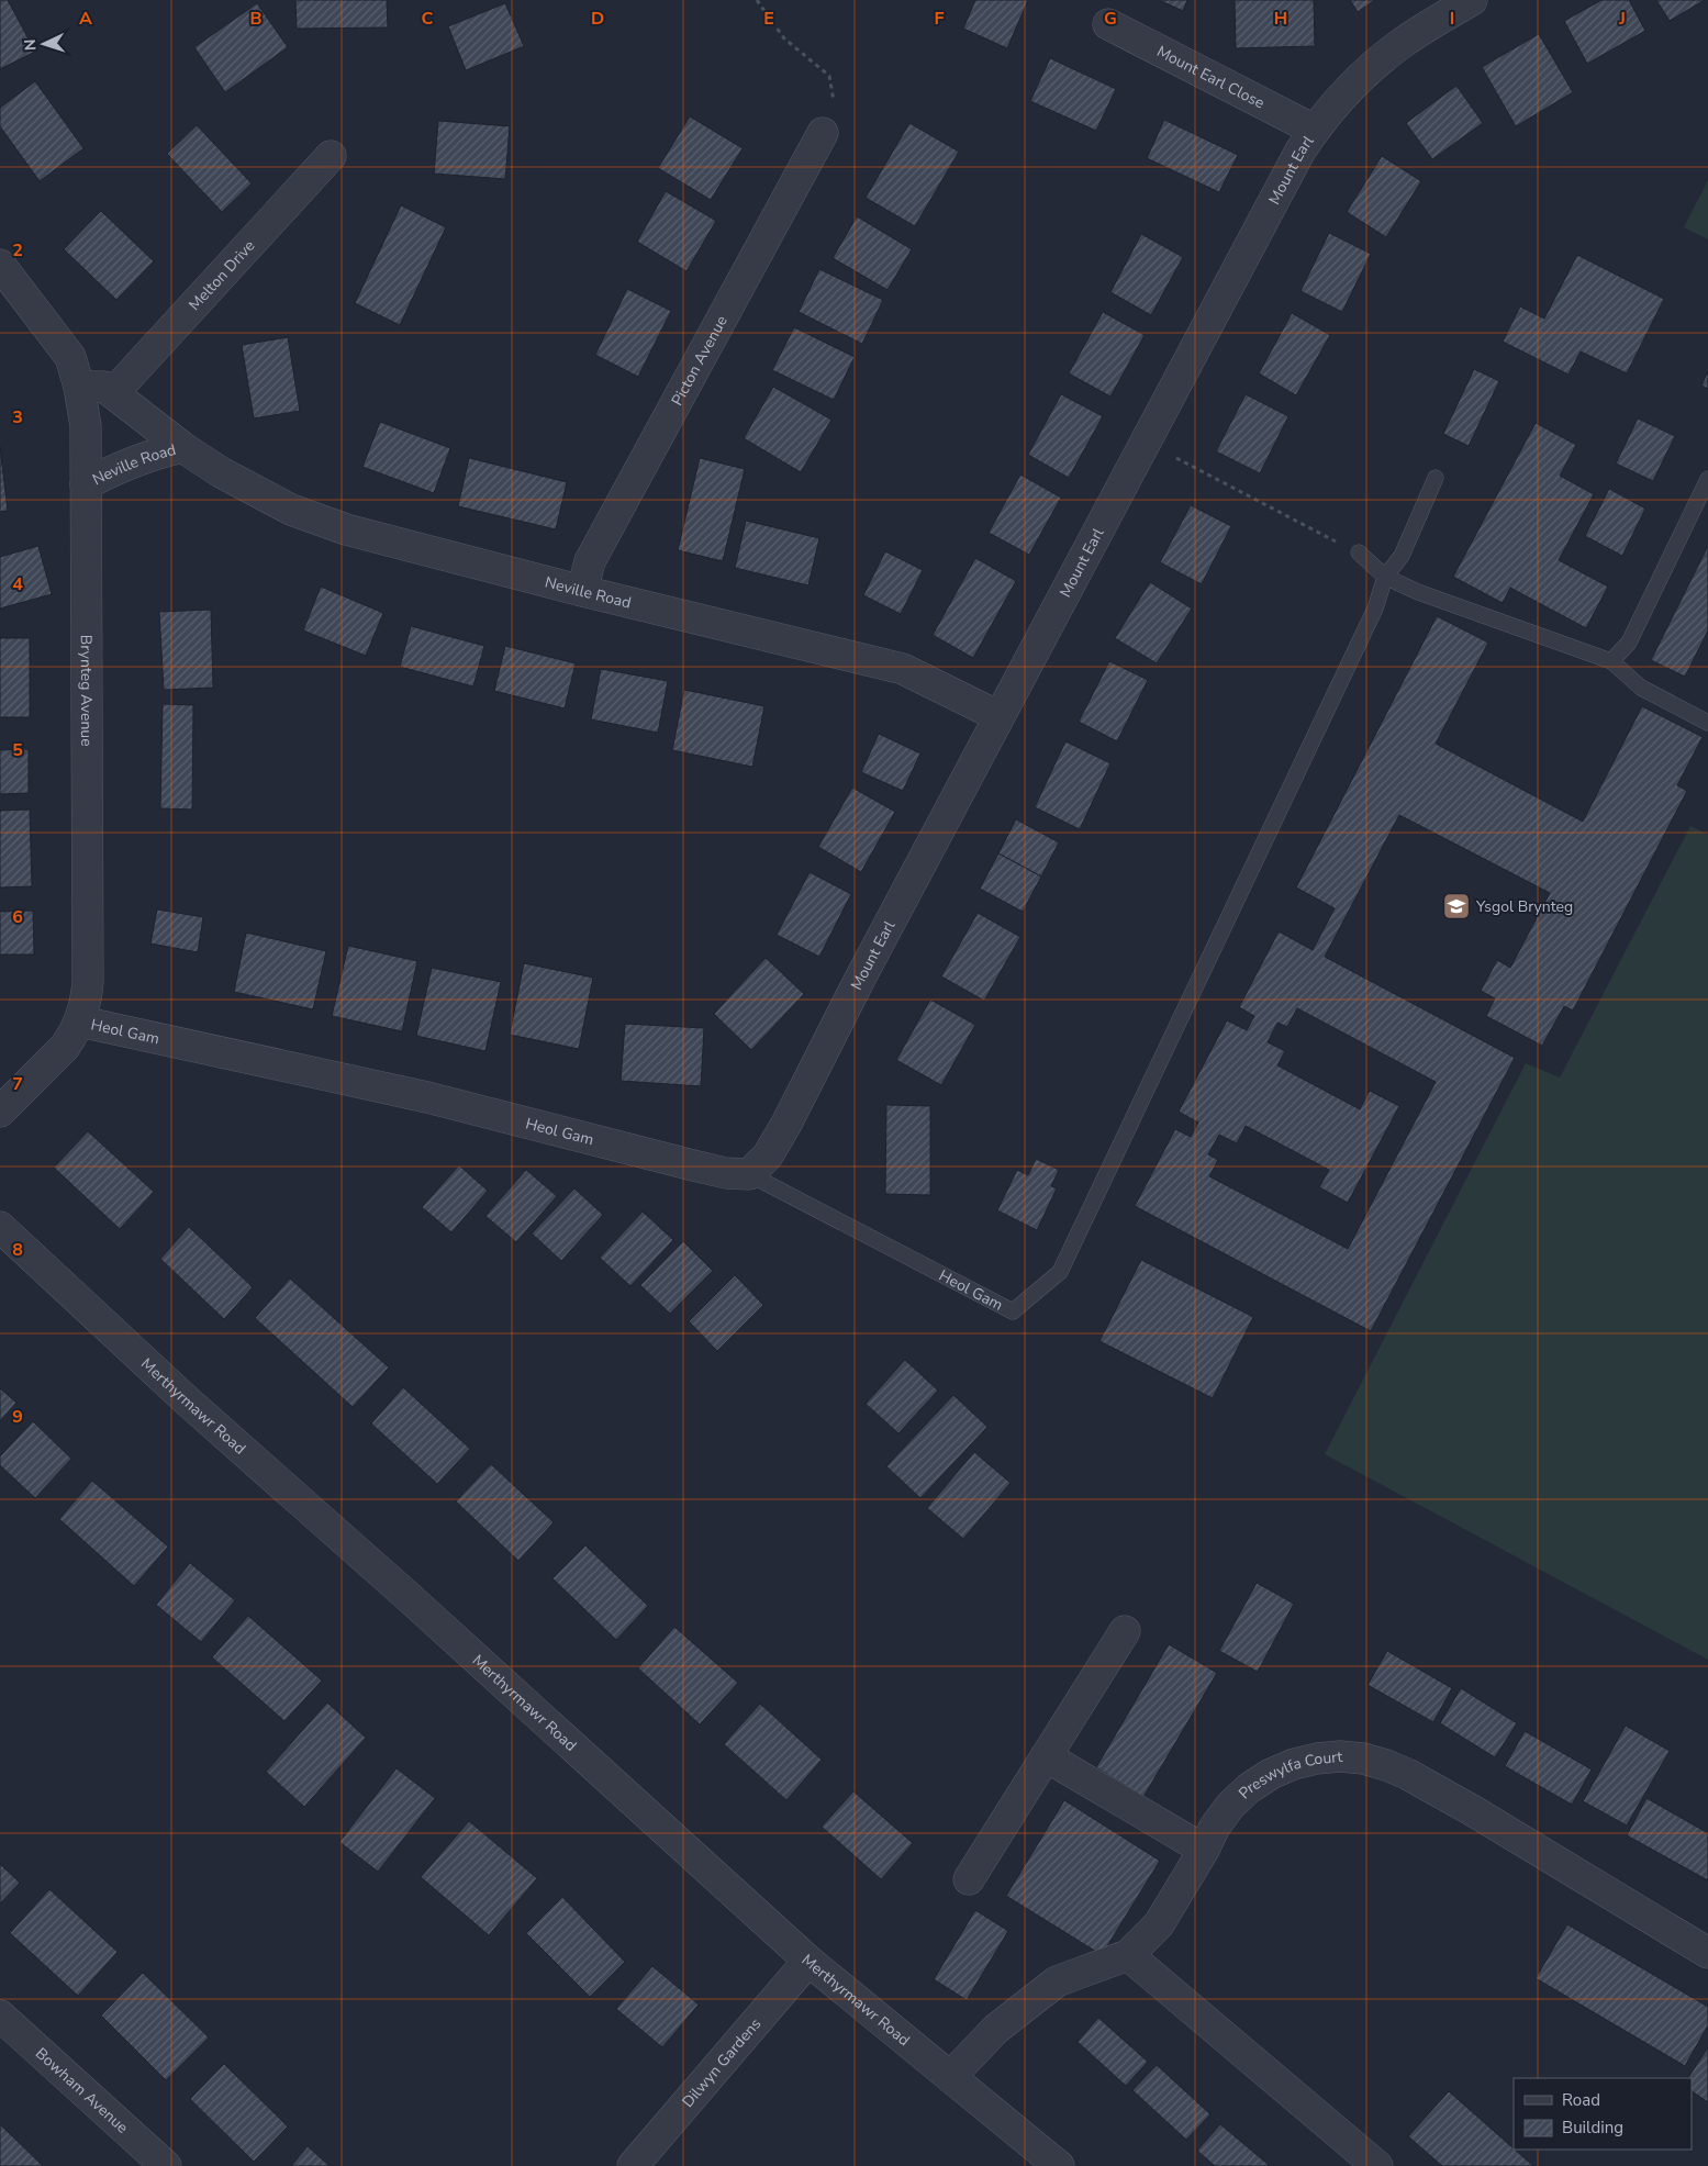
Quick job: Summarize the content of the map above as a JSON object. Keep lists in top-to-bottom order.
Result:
{
  "streets": {
    "street": [
      "Mount Earl Close",
      "Mount Earl",
      "Melton Drive",
      "Picton Avenue",
      "Neville Road",
      "Brynteg Avenue",
      "Heol Gam",
      "Merthyrmawr Road",
      "Preswylfa Court",
      "Dilwyn Gardens",
      "Bowham Avenue"
    ]
  },
  "crossings": [
    ["Mount Earl Close", "Mount Earl"],
    ["Mount Earl", "Neville Road"],
    ["Mount Earl", "Heol Gam"],
    ["Melton Drive", "Neville Road"],
    ["Picton Avenue", "Neville Road"],
    ["Neville Road", "Brynteg Avenue"],
    ["Brynteg Avenue", "Heol Gam"],
    ["Merthyrmawr Road", "Preswylfa Court"],
    ["Merthyrmawr Road", "Dilwyn Gardens"]
  ],
  "places": {
    "school or university": ["Ysgol Brynteg"]
  },
  "legend": ["Road", "Building"],
  "north": "left",
  "grid": {
    "columns": [
      "A",
      "B",
      "C",
      "D",
      "E",
      "F",
      "G",
      "H",
      "I",
      "J"
    ],
    "rows": [
      "2",
      "3",
      "4",
      "5",
      "6",
      "7",
      "8",
      "9"
    ]
  }
}
